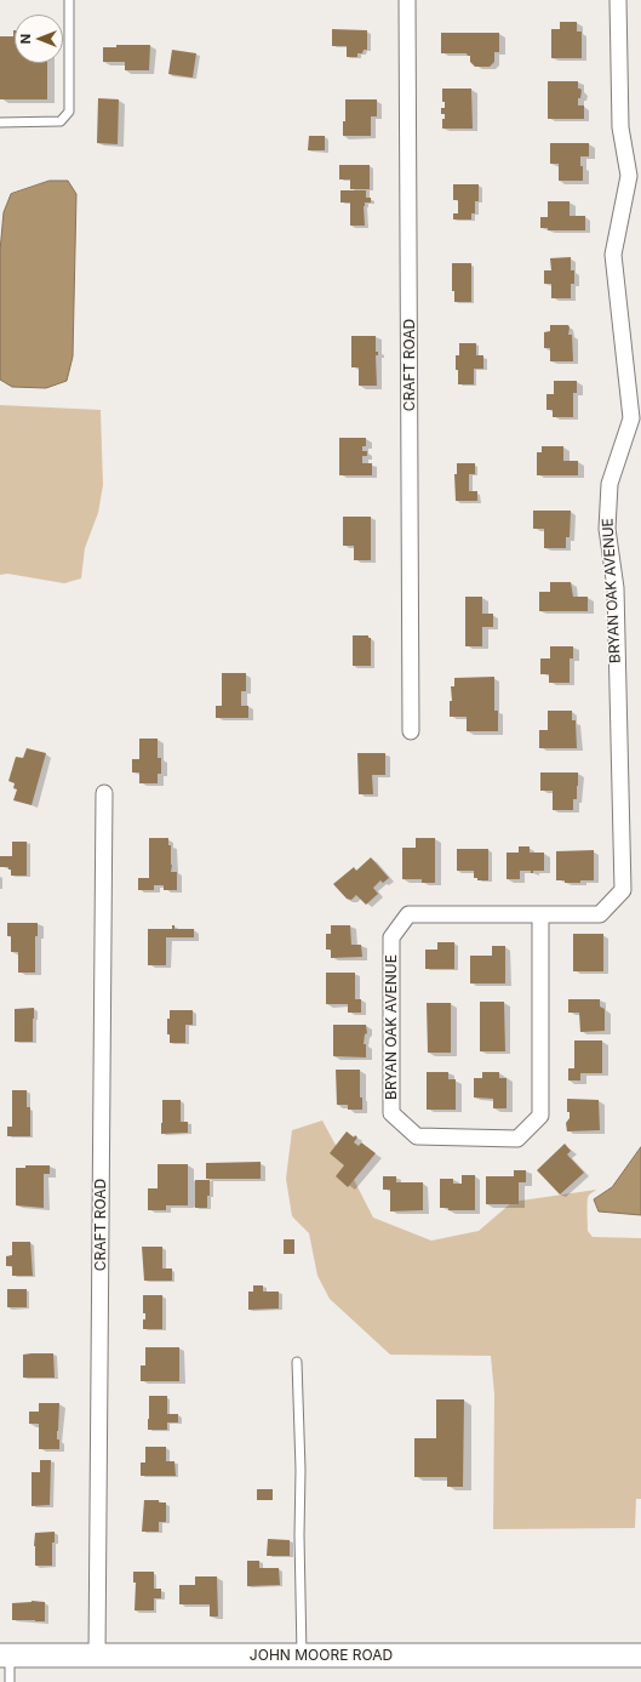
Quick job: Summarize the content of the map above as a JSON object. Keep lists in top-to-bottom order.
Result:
{
  "streets": {
    "street": ["CRAFT ROAD", "BRYAN OAK AVENUE", "JOHN MOORE ROAD"]
  },
  "crossings": [
    ["CRAFT ROAD", "JOHN MOORE ROAD"]
  ],
  "north": "left"
}
